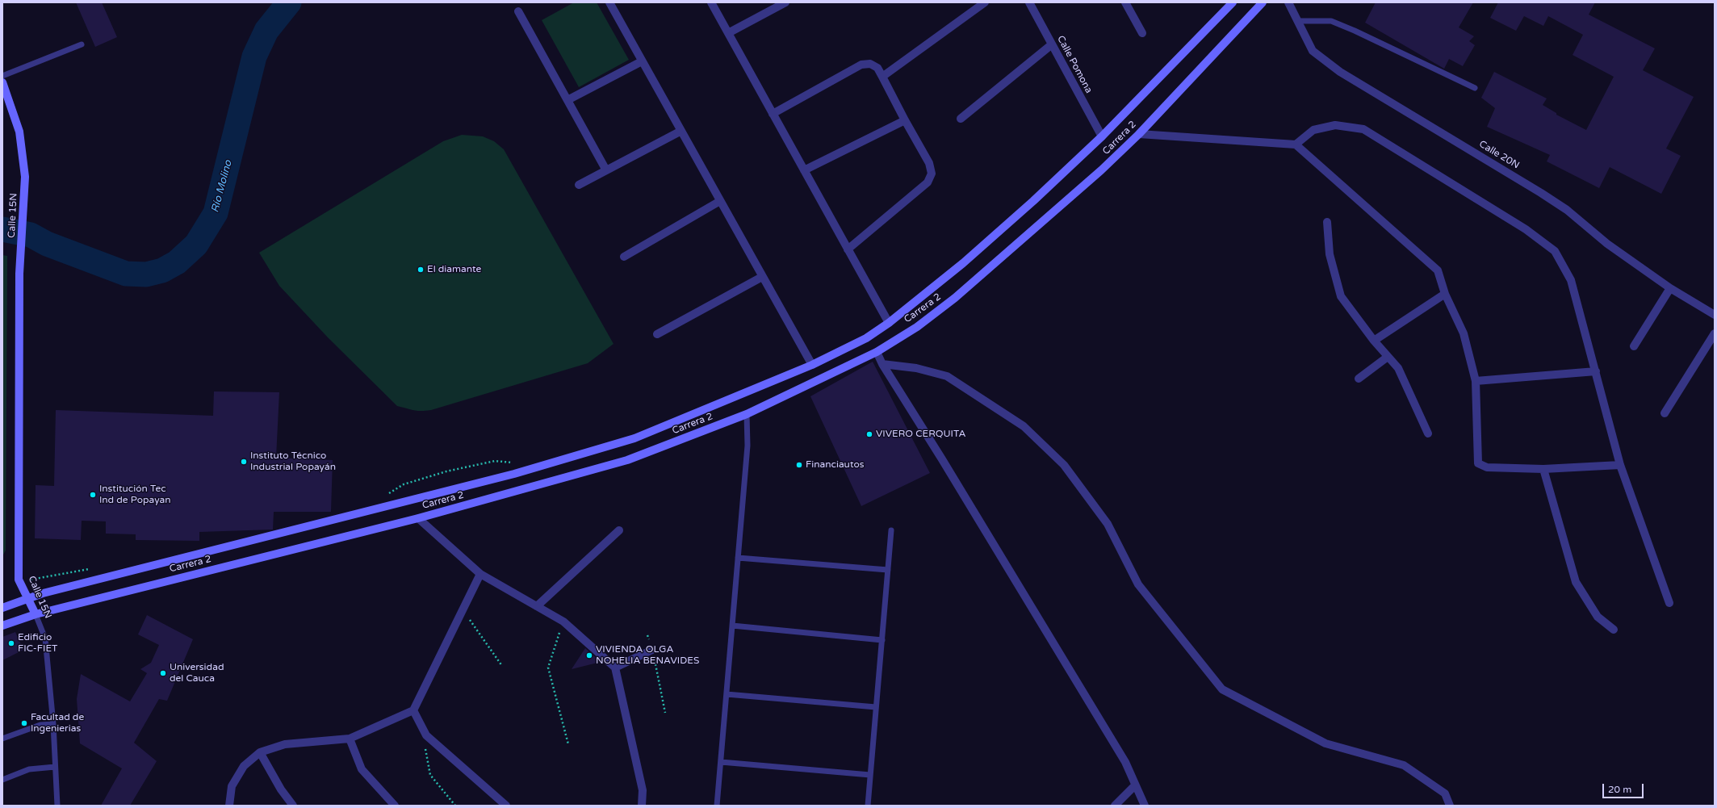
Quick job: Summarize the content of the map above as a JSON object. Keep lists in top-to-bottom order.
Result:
{
  "streets": {
    "main road": ["Carrera 2", "Calle 15N"],
    "street": ["Calle Pomona", "Calle 20N"]
  },
  "crossings": [
    ["Calle Pomona", "Carrera 2"],
    ["Carrera 2", "Calle 15N"]
  ],
  "water": ["Río Molino"],
  "places": [
    "El diamante",
    "VIVERO CERQUITA",
    "Instituto Técnico Industrial Popayán",
    "Financiautos",
    "Institución Tec Ind de Popayan",
    "Edificio FIC-FIET",
    "VIVIENDA OLGA NOHELIA BENAVIDES",
    "Universidad del Cauca",
    "Facultad de Ingenierias"
  ],
  "scale_bar": "20 m"
}
